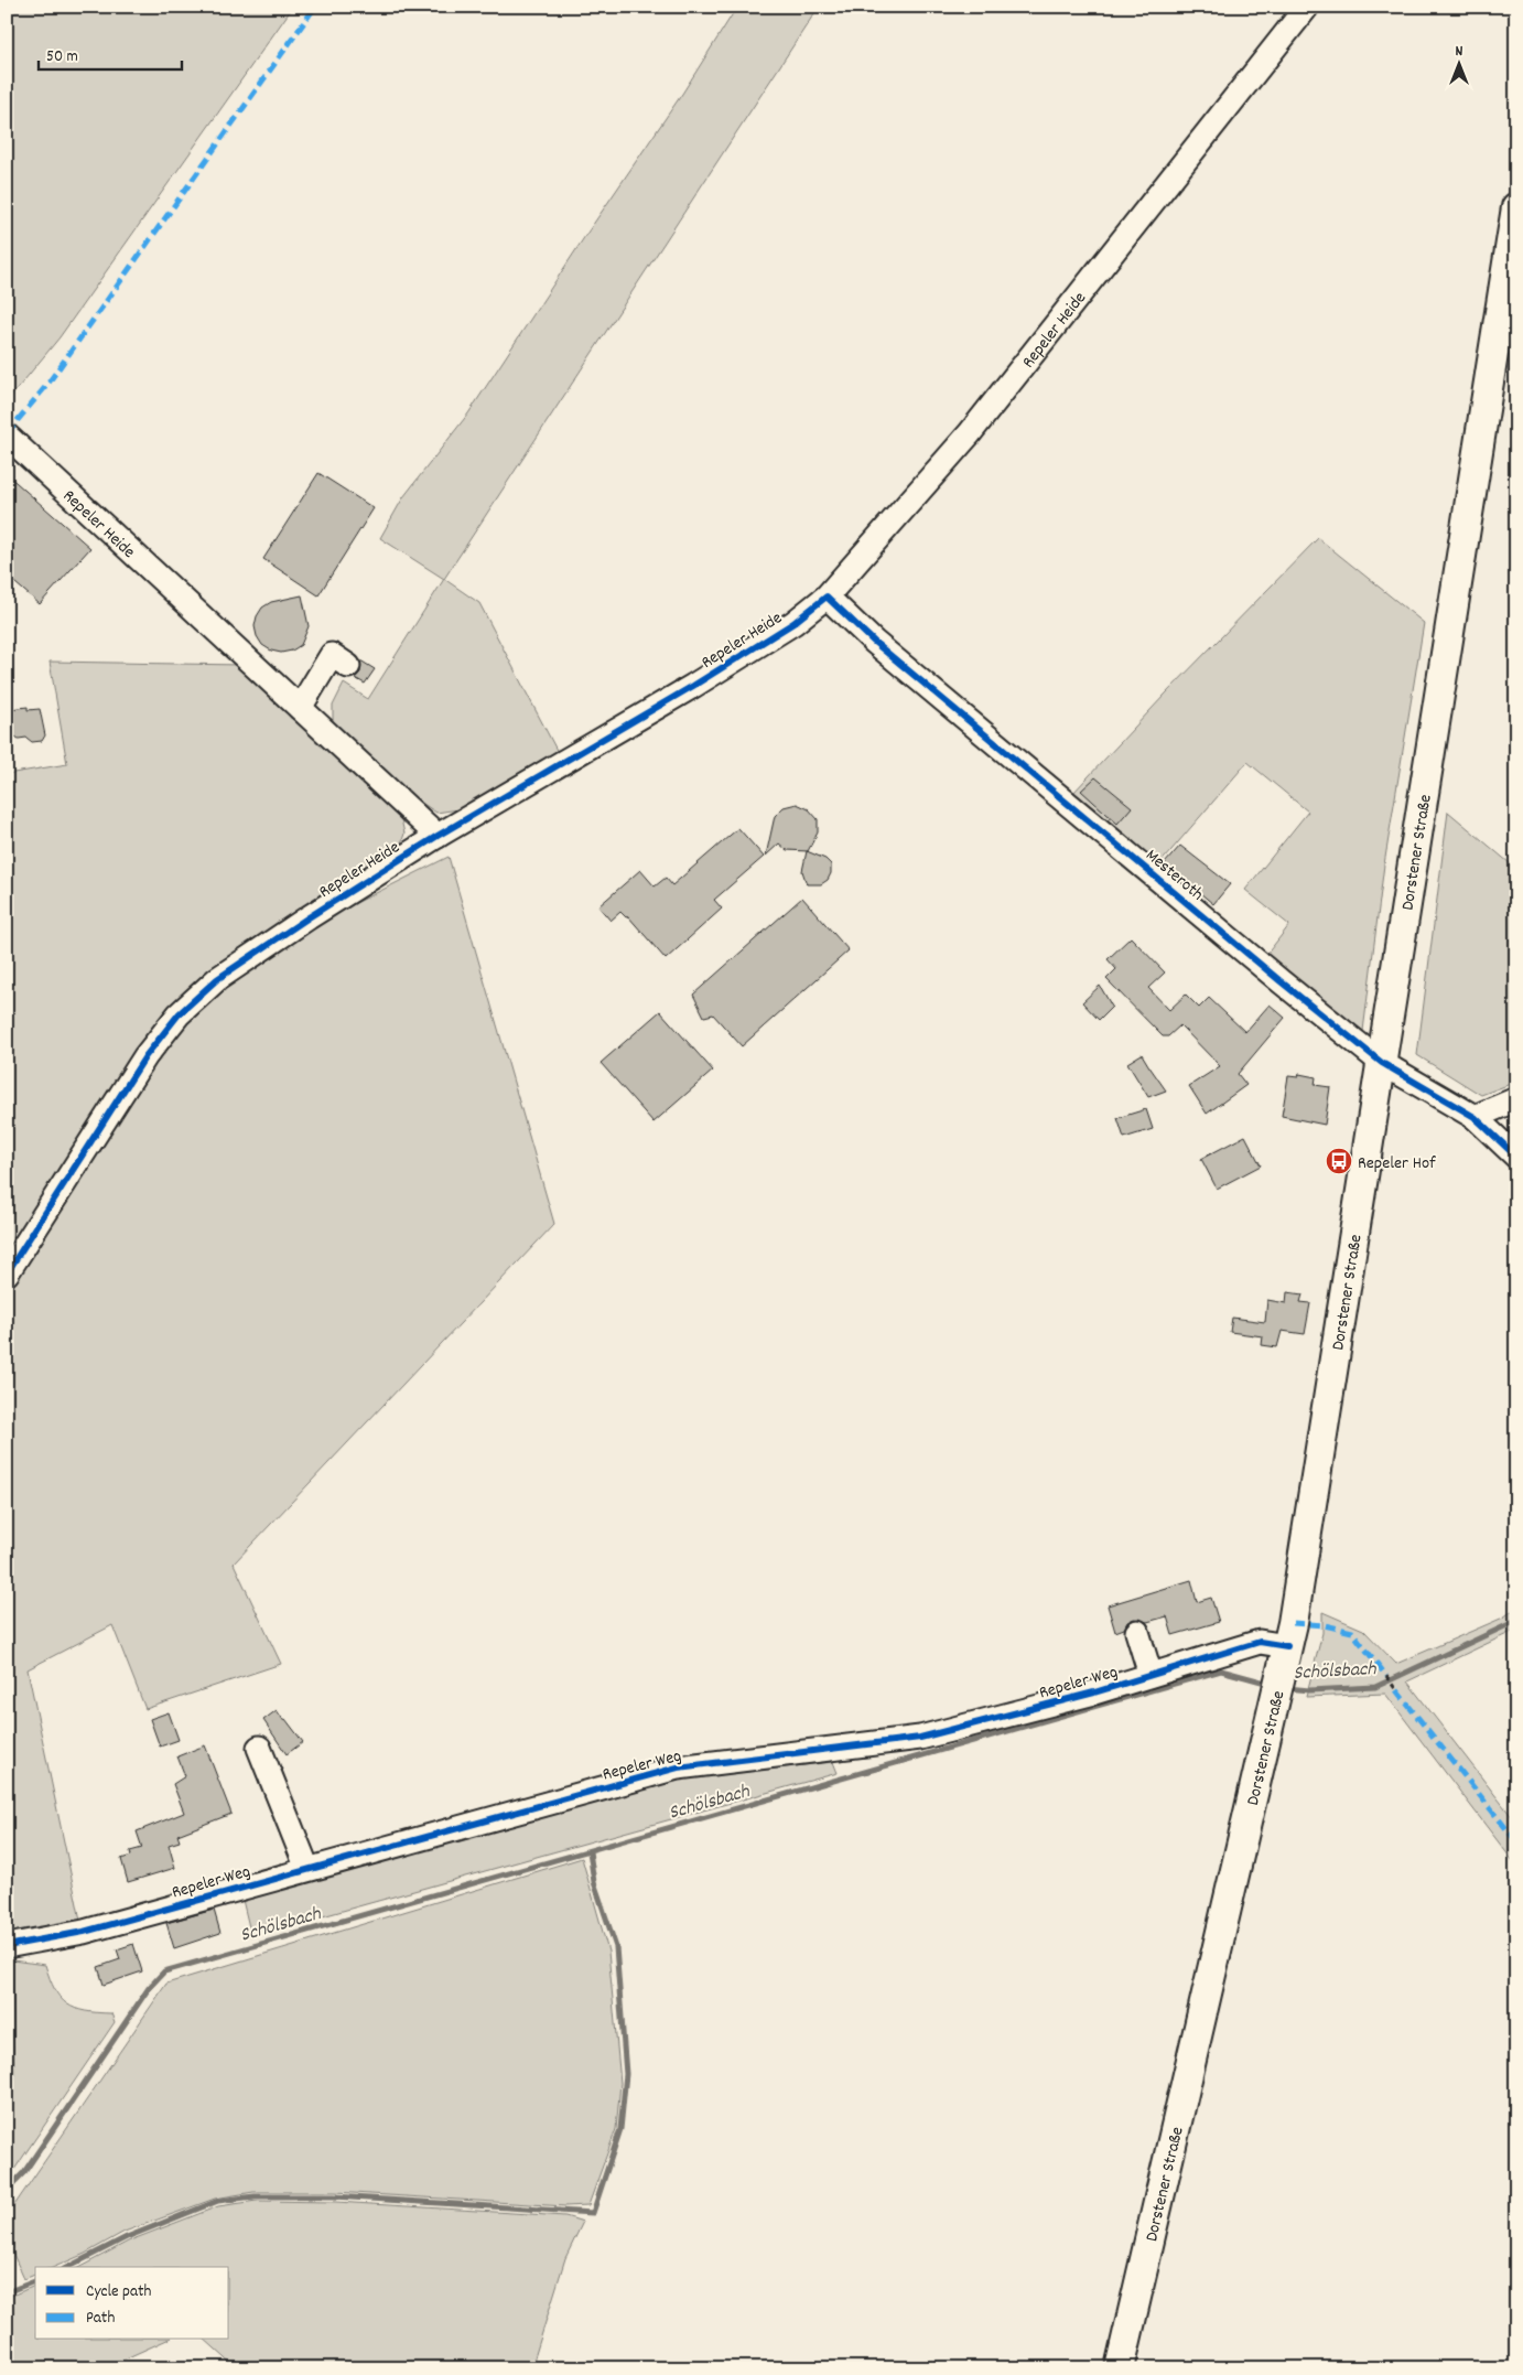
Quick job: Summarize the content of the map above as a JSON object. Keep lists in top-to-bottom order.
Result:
{
  "streets": {
    "main road": ["Dorstener Straße"],
    "street": ["Repeler Heide", "Mesteroth", "Repeler Weg"]
  },
  "crossings": [
    ["Repeler Heide", "Mesteroth"],
    ["Dorstener Straße", "Mesteroth"],
    ["Dorstener Straße", "Repeler Weg"]
  ],
  "water": ["Schölsbach"],
  "places": {
    "bus stop": ["Repeler Hof"]
  },
  "legend": ["Cycle path", "Path"],
  "scale_bar": "50 m",
  "north": "top"
}
